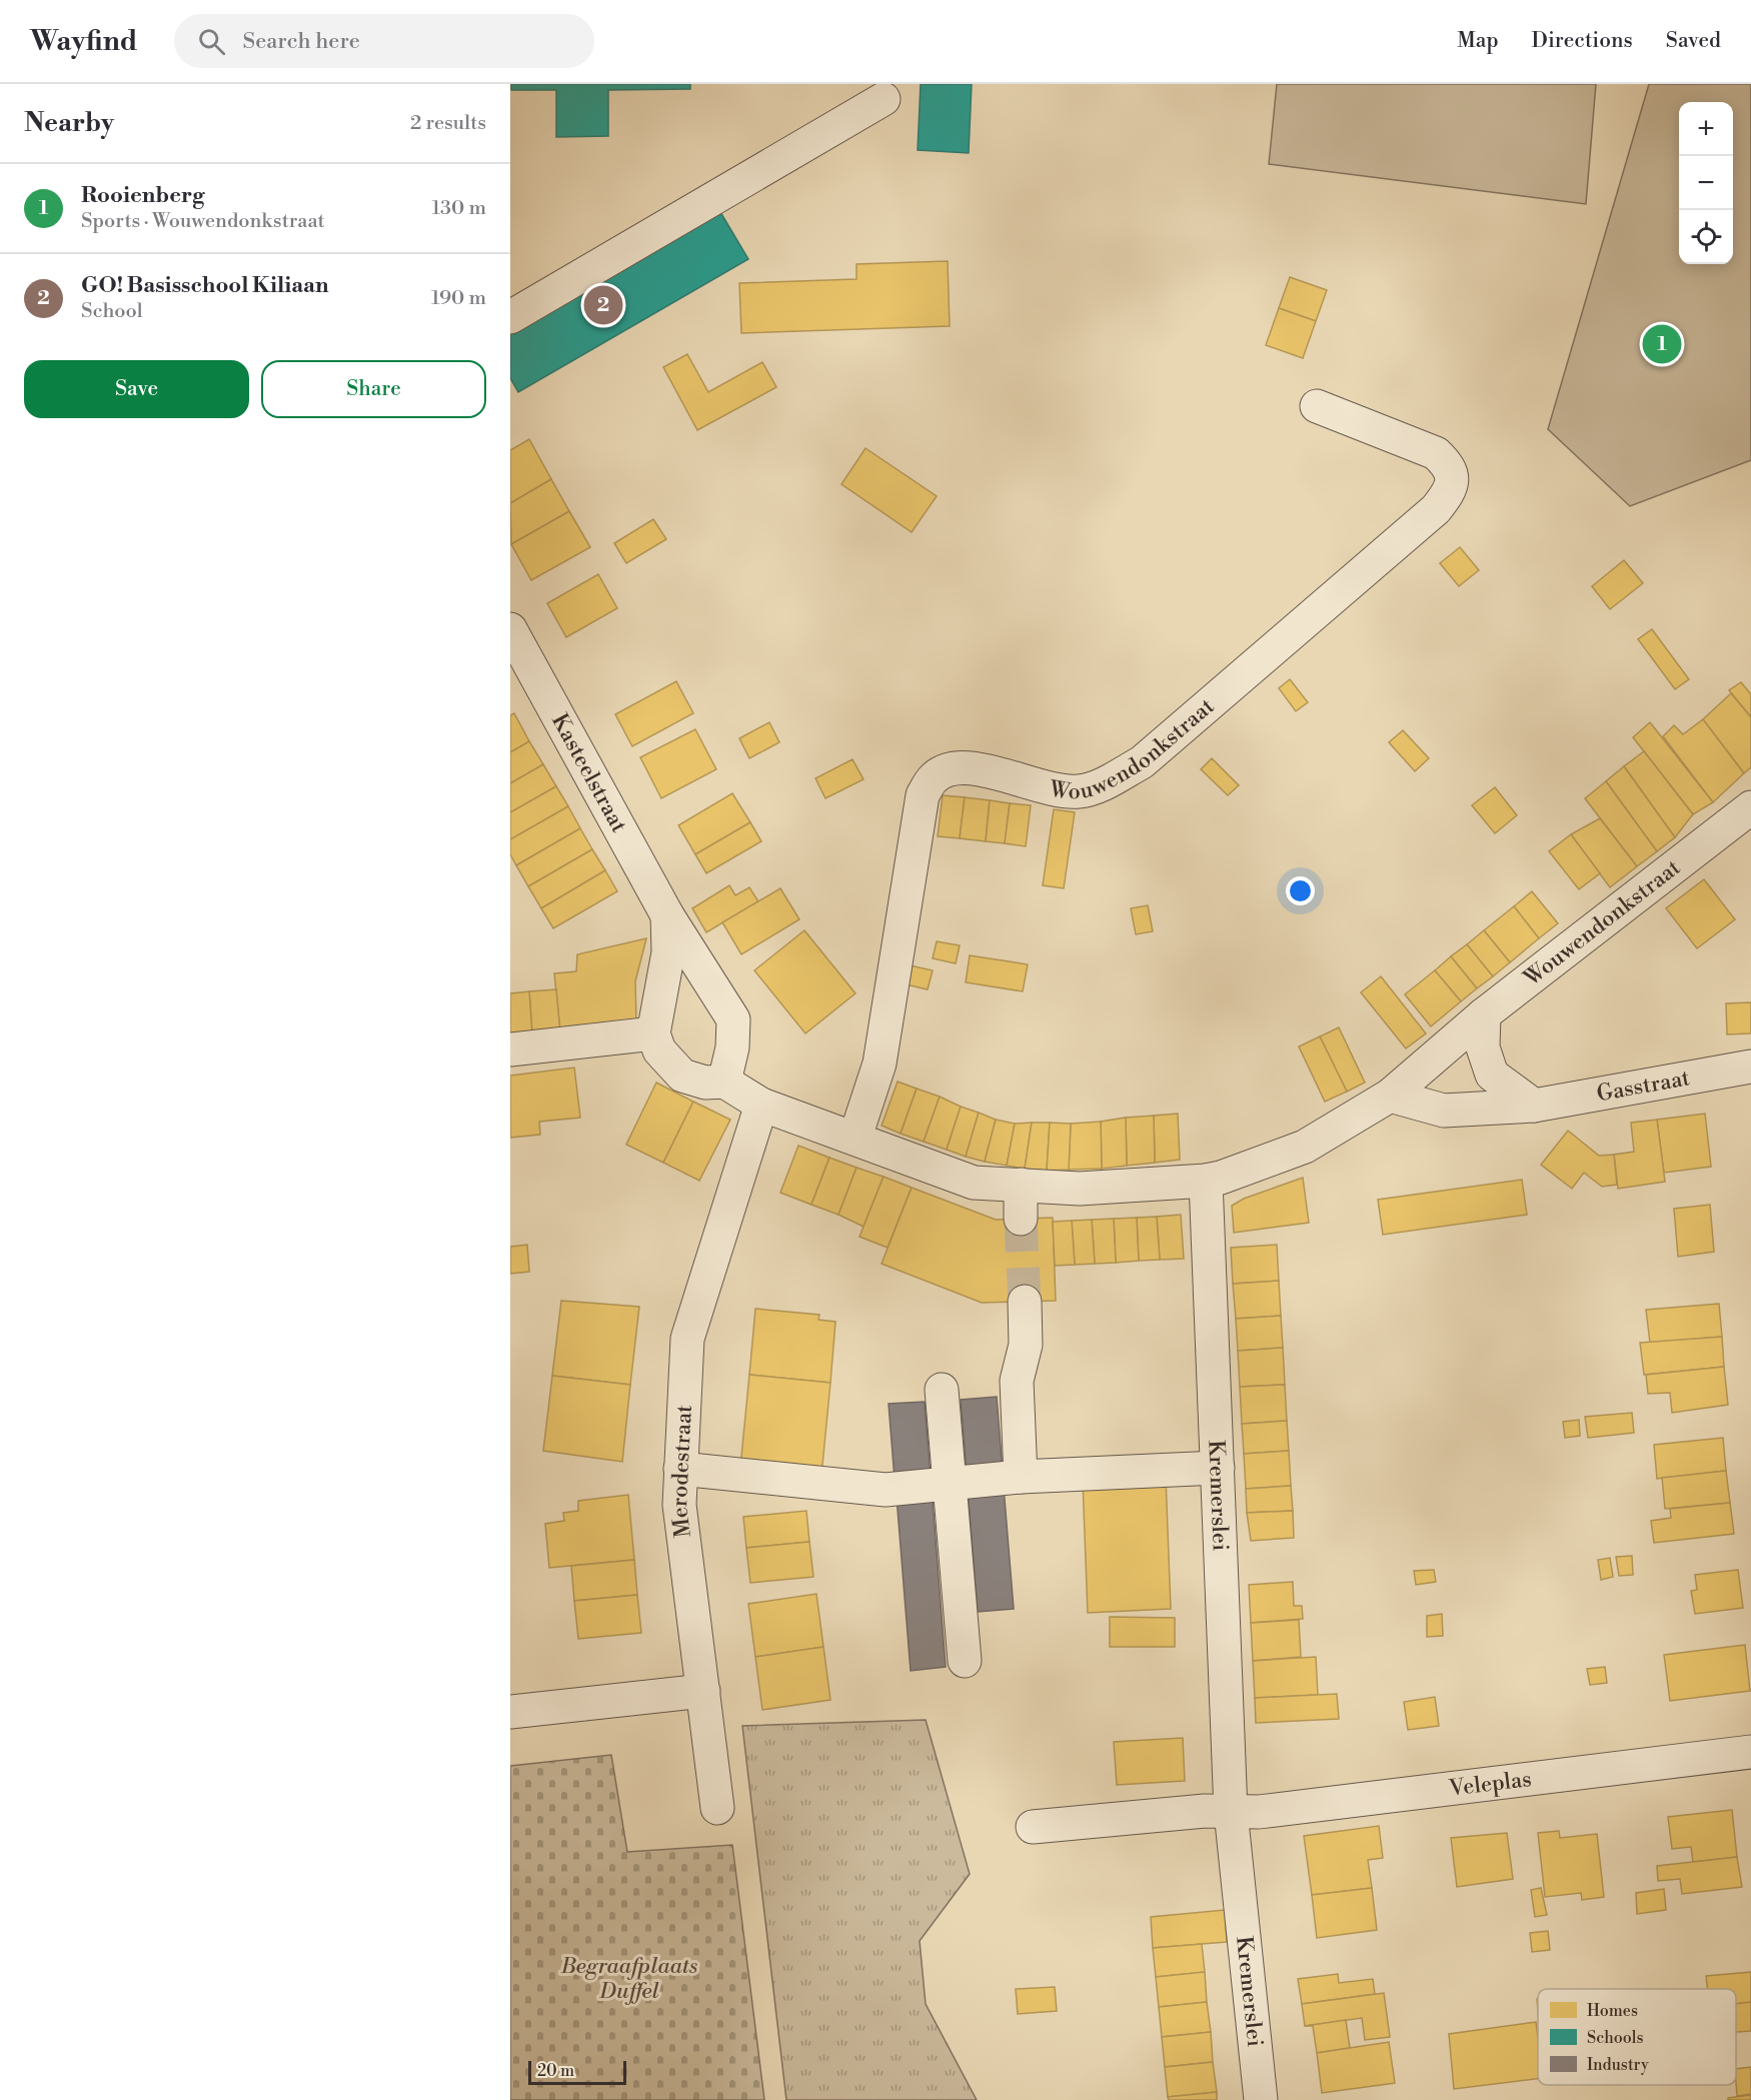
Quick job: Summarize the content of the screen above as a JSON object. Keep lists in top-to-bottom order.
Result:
{
  "streets": {
    "street": [
      "Wouwendonkstraat",
      "Kasteelstraat",
      "Gasstraat",
      "Merodestraat",
      "Kremerslei",
      "Veleplas"
    ]
  },
  "crossings": [
    ["Wouwendonkstraat", "Kasteelstraat"],
    ["Wouwendonkstraat", "Gasstraat"],
    ["Wouwendonkstraat", "Merodestraat"],
    ["Wouwendonkstraat", "Kremerslei"],
    ["Kremerslei", "Veleplas"]
  ],
  "parks": ["Begraafplaats Duffel"],
  "legend": ["Homes", "Schools", "Industry"],
  "scale_bar": "20 m",
  "page": {
    "header": "Wayfind",
    "search": "Search here",
    "nav": ["Map", "Directions", "Saved"],
    "heading": ["Nearby", "2 results"],
    "map_buttons": ["+", "−"],
    "list": [
      {
        "mark": "1",
        "name": "Rooienberg",
        "note": "Sports · Wouwendonkstraat",
        "value": "130 m"
      },
      {
        "mark": "2",
        "name": "GO! Basisschool Kiliaan",
        "note": "School",
        "value": "190 m"
      }
    ],
    "pins": ["2", "1"],
    "buttons": ["Save", "Share"],
    "scale": "20 m"
  }
}
